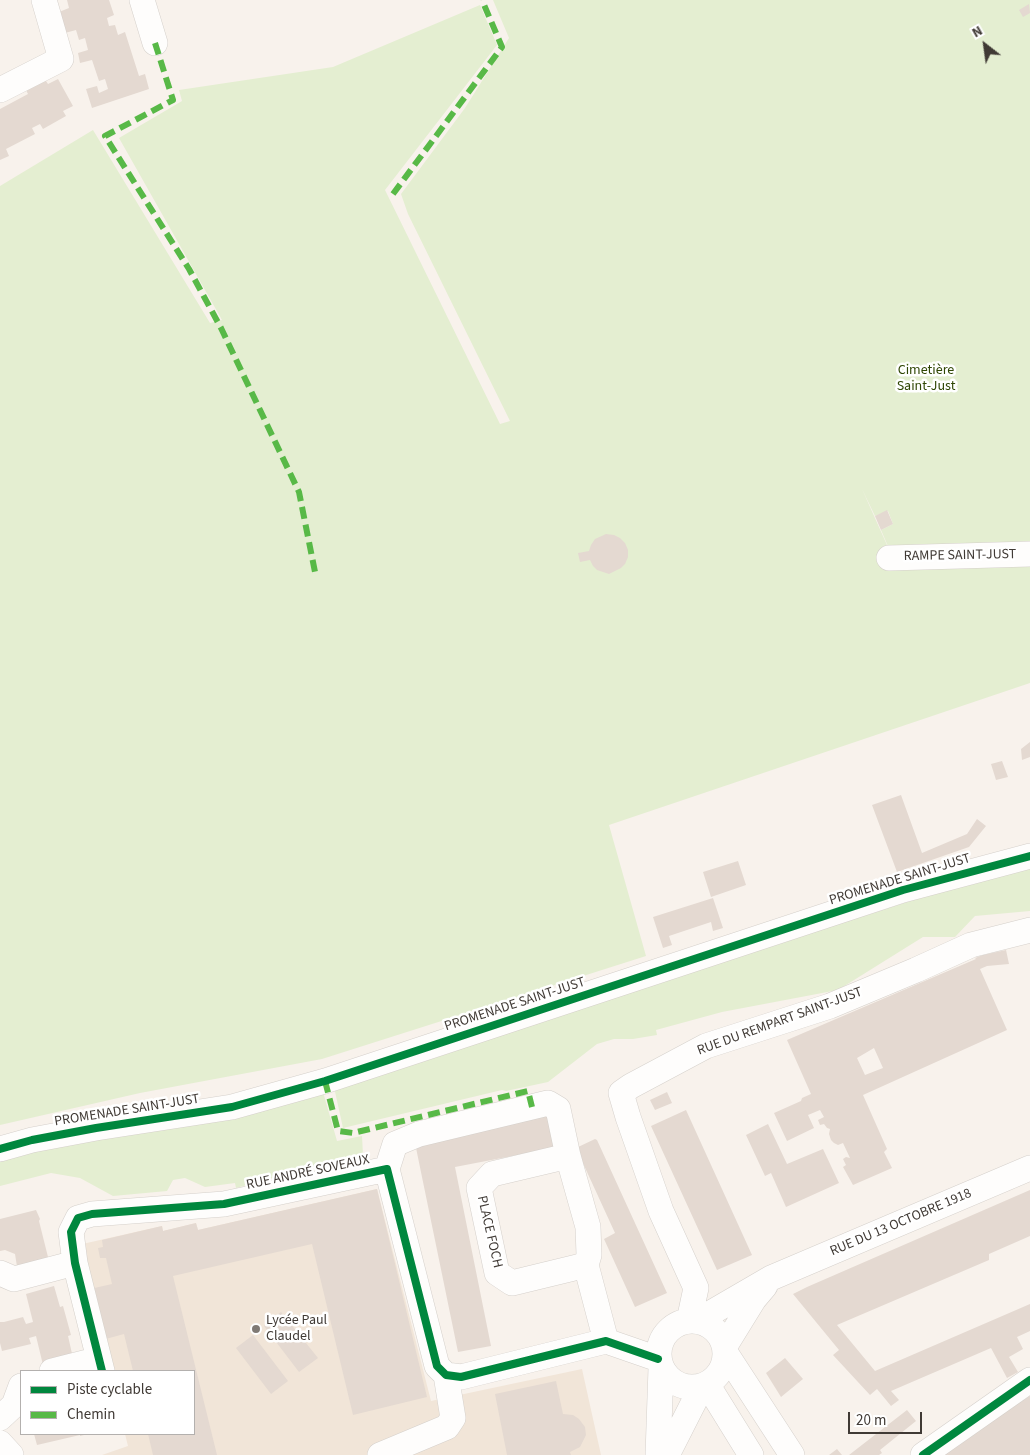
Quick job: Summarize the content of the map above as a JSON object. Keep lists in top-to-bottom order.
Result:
{
  "streets": {
    "street": [
      "RAMPE SAINT-JUST",
      "PROMENADE SAINT-JUST",
      "RUE DU REMPART SAINT-JUST",
      "RUE ANDRÉ SOVEAUX",
      "RUE DU 13 OCTOBRE 1918",
      "PLACE FOCH"
    ]
  },
  "crossings": [
    ["RUE DU REMPART SAINT-JUST", "RUE DU 13 OCTOBRE 1918"]
  ],
  "parks": ["Cimetière Saint-Just"],
  "places": ["Lycée Paul Claudel"],
  "legend": ["Piste cyclable", "Chemin"],
  "scale_bar": "20 m",
  "north": "top left"
}
